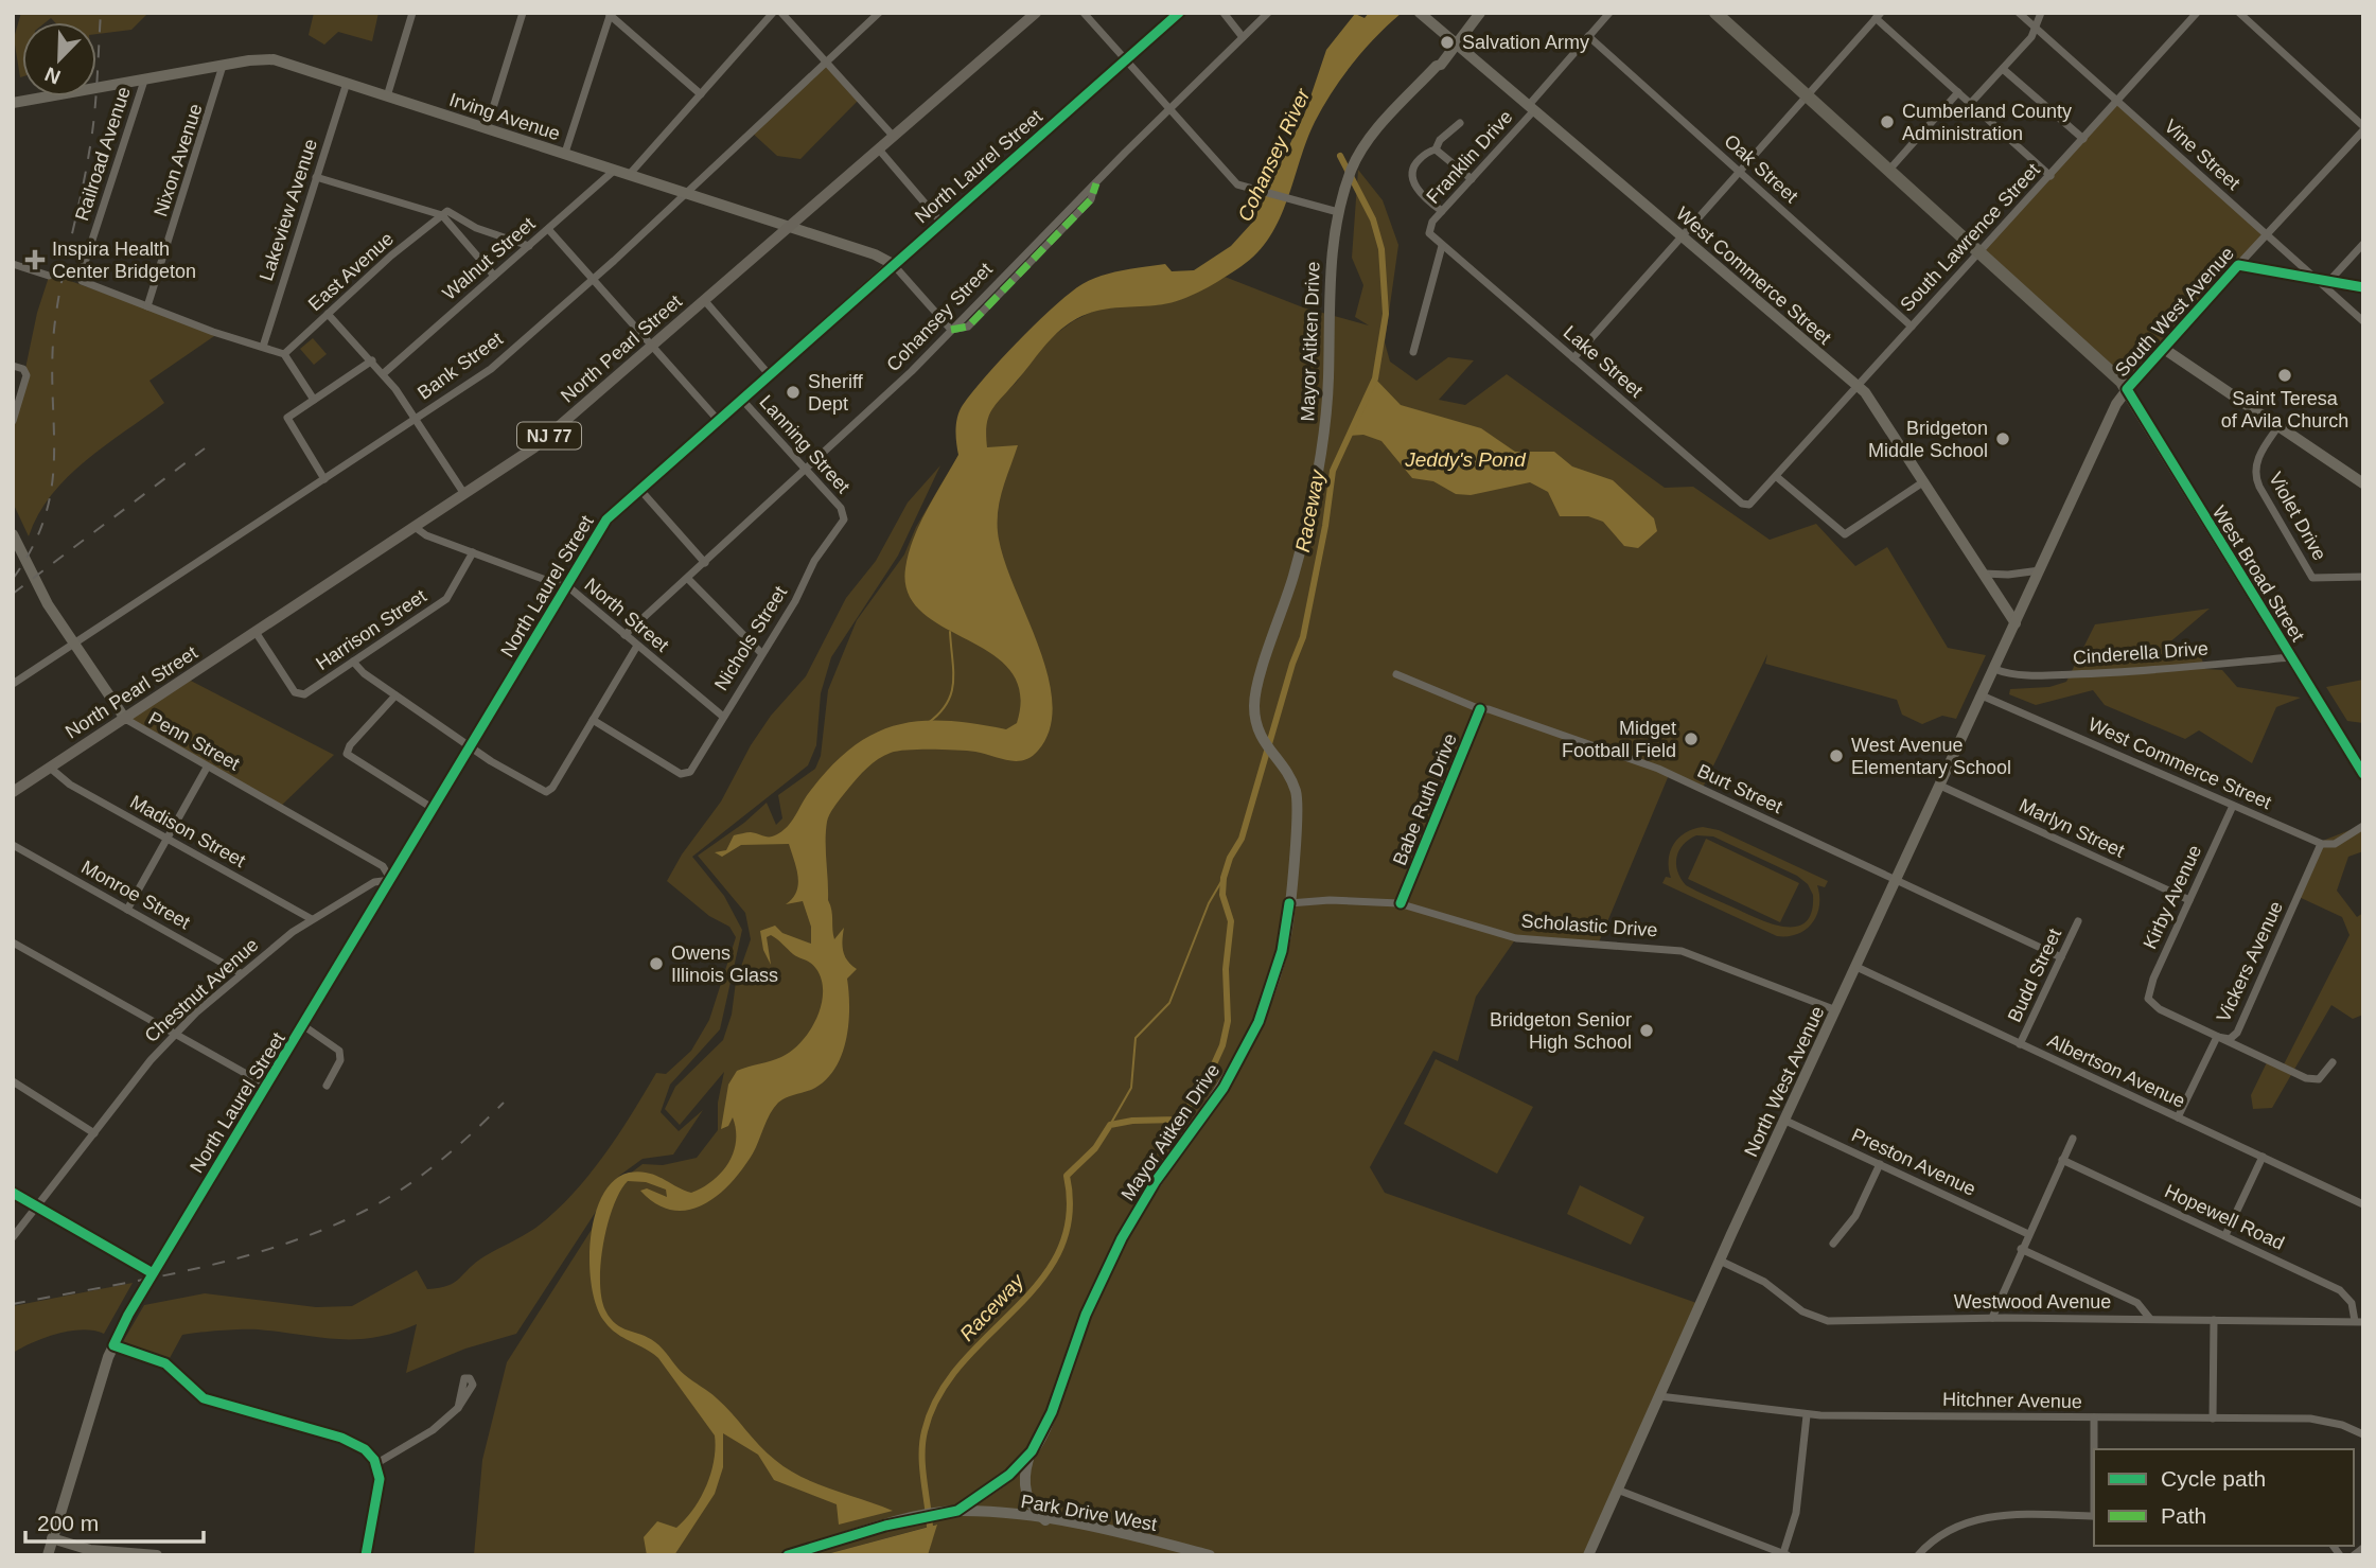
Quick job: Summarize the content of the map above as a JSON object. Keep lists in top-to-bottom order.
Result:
{
  "streets": {
    "highway": ["West Broad Street"],
    "main road": ["North Pearl Street", "NJ 77"],
    "street": [
      "Irving Avenue",
      "Railroad Avenue",
      "Vine Street",
      "Franklin Drive",
      "Nixon Avenue",
      "North Laurel Street",
      "Oak Street",
      "Lakeview Avenue",
      "South Lawrence Street",
      "Walnut Street",
      "East Avenue",
      "West Commerce Street",
      "South West Avenue",
      "Cohansey Street",
      "Mayor Aitken Drive",
      "Lake Street",
      "Bank Street",
      "Lanning Street",
      "Violet Drive",
      "North Street",
      "Harrison Street",
      "Nichols Street",
      "Cinderella Drive",
      "Penn Street",
      "Burt Street",
      "Babe Ruth Drive",
      "Marlyn Street",
      "Madison Street",
      "Monroe Street",
      "Kirby Avenue",
      "Scholastic Drive",
      "Vickers Avenue",
      "Budd Street",
      "Chestnut Avenue",
      "Albertson Avenue",
      "North West Avenue",
      "Preston Avenue",
      "Hopewell Road",
      "Westwood Avenue",
      "Hitchner Avenue",
      "Park Drive West"
    ]
  },
  "crossings": [
    ["Irving Avenue", "Railroad Avenue"],
    ["Irving Avenue", "Nixon Avenue"],
    ["Irving Avenue", "North Laurel Street"],
    ["Irving Avenue", "Lakeview Avenue"],
    ["Irving Avenue", "Walnut Street"],
    ["Irving Avenue", "Cohansey Street"],
    ["Irving Avenue", "North Pearl Street"],
    ["Irving Avenue", "Bank Street"],
    ["Railroad Avenue", "Nixon Avenue"],
    ["Vine Street", "South Lawrence Street"],
    ["Vine Street", "South West Avenue"],
    ["Franklin Drive", "Oak Street"],
    ["Franklin Drive", "West Commerce Street"],
    ["Franklin Drive", "Lake Street"],
    ["North Laurel Street", "Lanning Street"],
    ["North Laurel Street", "North Street"],
    ["North Laurel Street", "Penn Street"],
    ["North Laurel Street", "Chestnut Avenue"],
    ["Oak Street", "South Lawrence Street"],
    ["South Lawrence Street", "West Commerce Street"],
    ["South Lawrence Street", "Lake Street"],
    ["South Lawrence Street", "West Broad Street"],
    ["West Commerce Street", "South West Avenue"],
    ["West Commerce Street", "Mayor Aitken Drive"],
    ["West Commerce Street", "Kirby Avenue"],
    ["West Commerce Street", "Vickers Avenue"],
    ["West Commerce Street", "North West Avenue"],
    ["South West Avenue", "West Broad Street"],
    ["South West Avenue", "North West Avenue"],
    ["Cohansey Street", "Lanning Street"],
    ["Cohansey Street", "North Street"],
    ["Mayor Aitken Drive", "Scholastic Drive"],
    ["Mayor Aitken Drive", "Park Drive West"],
    ["North Pearl Street", "North Street"],
    ["North Pearl Street", "Harrison Street"],
    ["North Pearl Street", "Penn Street"],
    ["North Pearl Street", "Madison Street"],
    ["Bank Street", "Penn Street"],
    ["Lanning Street", "Nichols Street"],
    ["West Broad Street", "Cinderella Drive"],
    ["North Street", "Harrison Street"],
    ["North Street", "Nichols Street"],
    ["Cinderella Drive", "North West Avenue"],
    ["Penn Street", "Chestnut Avenue"],
    ["Burt Street", "Babe Ruth Drive"],
    ["Burt Street", "Budd Street"],
    ["Burt Street", "North West Avenue"],
    ["Babe Ruth Drive", "Scholastic Drive"],
    ["Marlyn Street", "Kirby Avenue"],
    ["Marlyn Street", "North West Avenue"],
    ["Madison Street", "Chestnut Avenue"],
    ["Monroe Street", "Chestnut Avenue"],
    ["Kirby Avenue", "Vickers Avenue"],
    ["Scholastic Drive", "North West Avenue"],
    ["Vickers Avenue", "Albertson Avenue"],
    ["Budd Street", "Albertson Avenue"],
    ["Albertson Avenue", "North West Avenue"],
    ["North West Avenue", "Preston Avenue"],
    ["North West Avenue", "Westwood Avenue"],
    ["North West Avenue", "Hitchner Avenue"],
    ["Hopewell Road", "Westwood Avenue"]
  ],
  "water": ["Cohansey River", "Jeddy's Pond", "Raceway"],
  "places": {
    "other": [
      "Salvation Army",
      "Cumberland County Administration",
      "Saint Teresa of Avila Church",
      "Sheriff Dept",
      "Bridgeton Middle School",
      "Midget Football Field",
      "West Avenue Elementary School",
      "Owens Illinois Glass",
      "Bridgeton Senior High School"
    ],
    "health": ["Inspira Health Center Bridgeton"]
  },
  "legend": ["Cycle path", "Path"],
  "scale_bar": "200 m",
  "north": "bottom left"
}
